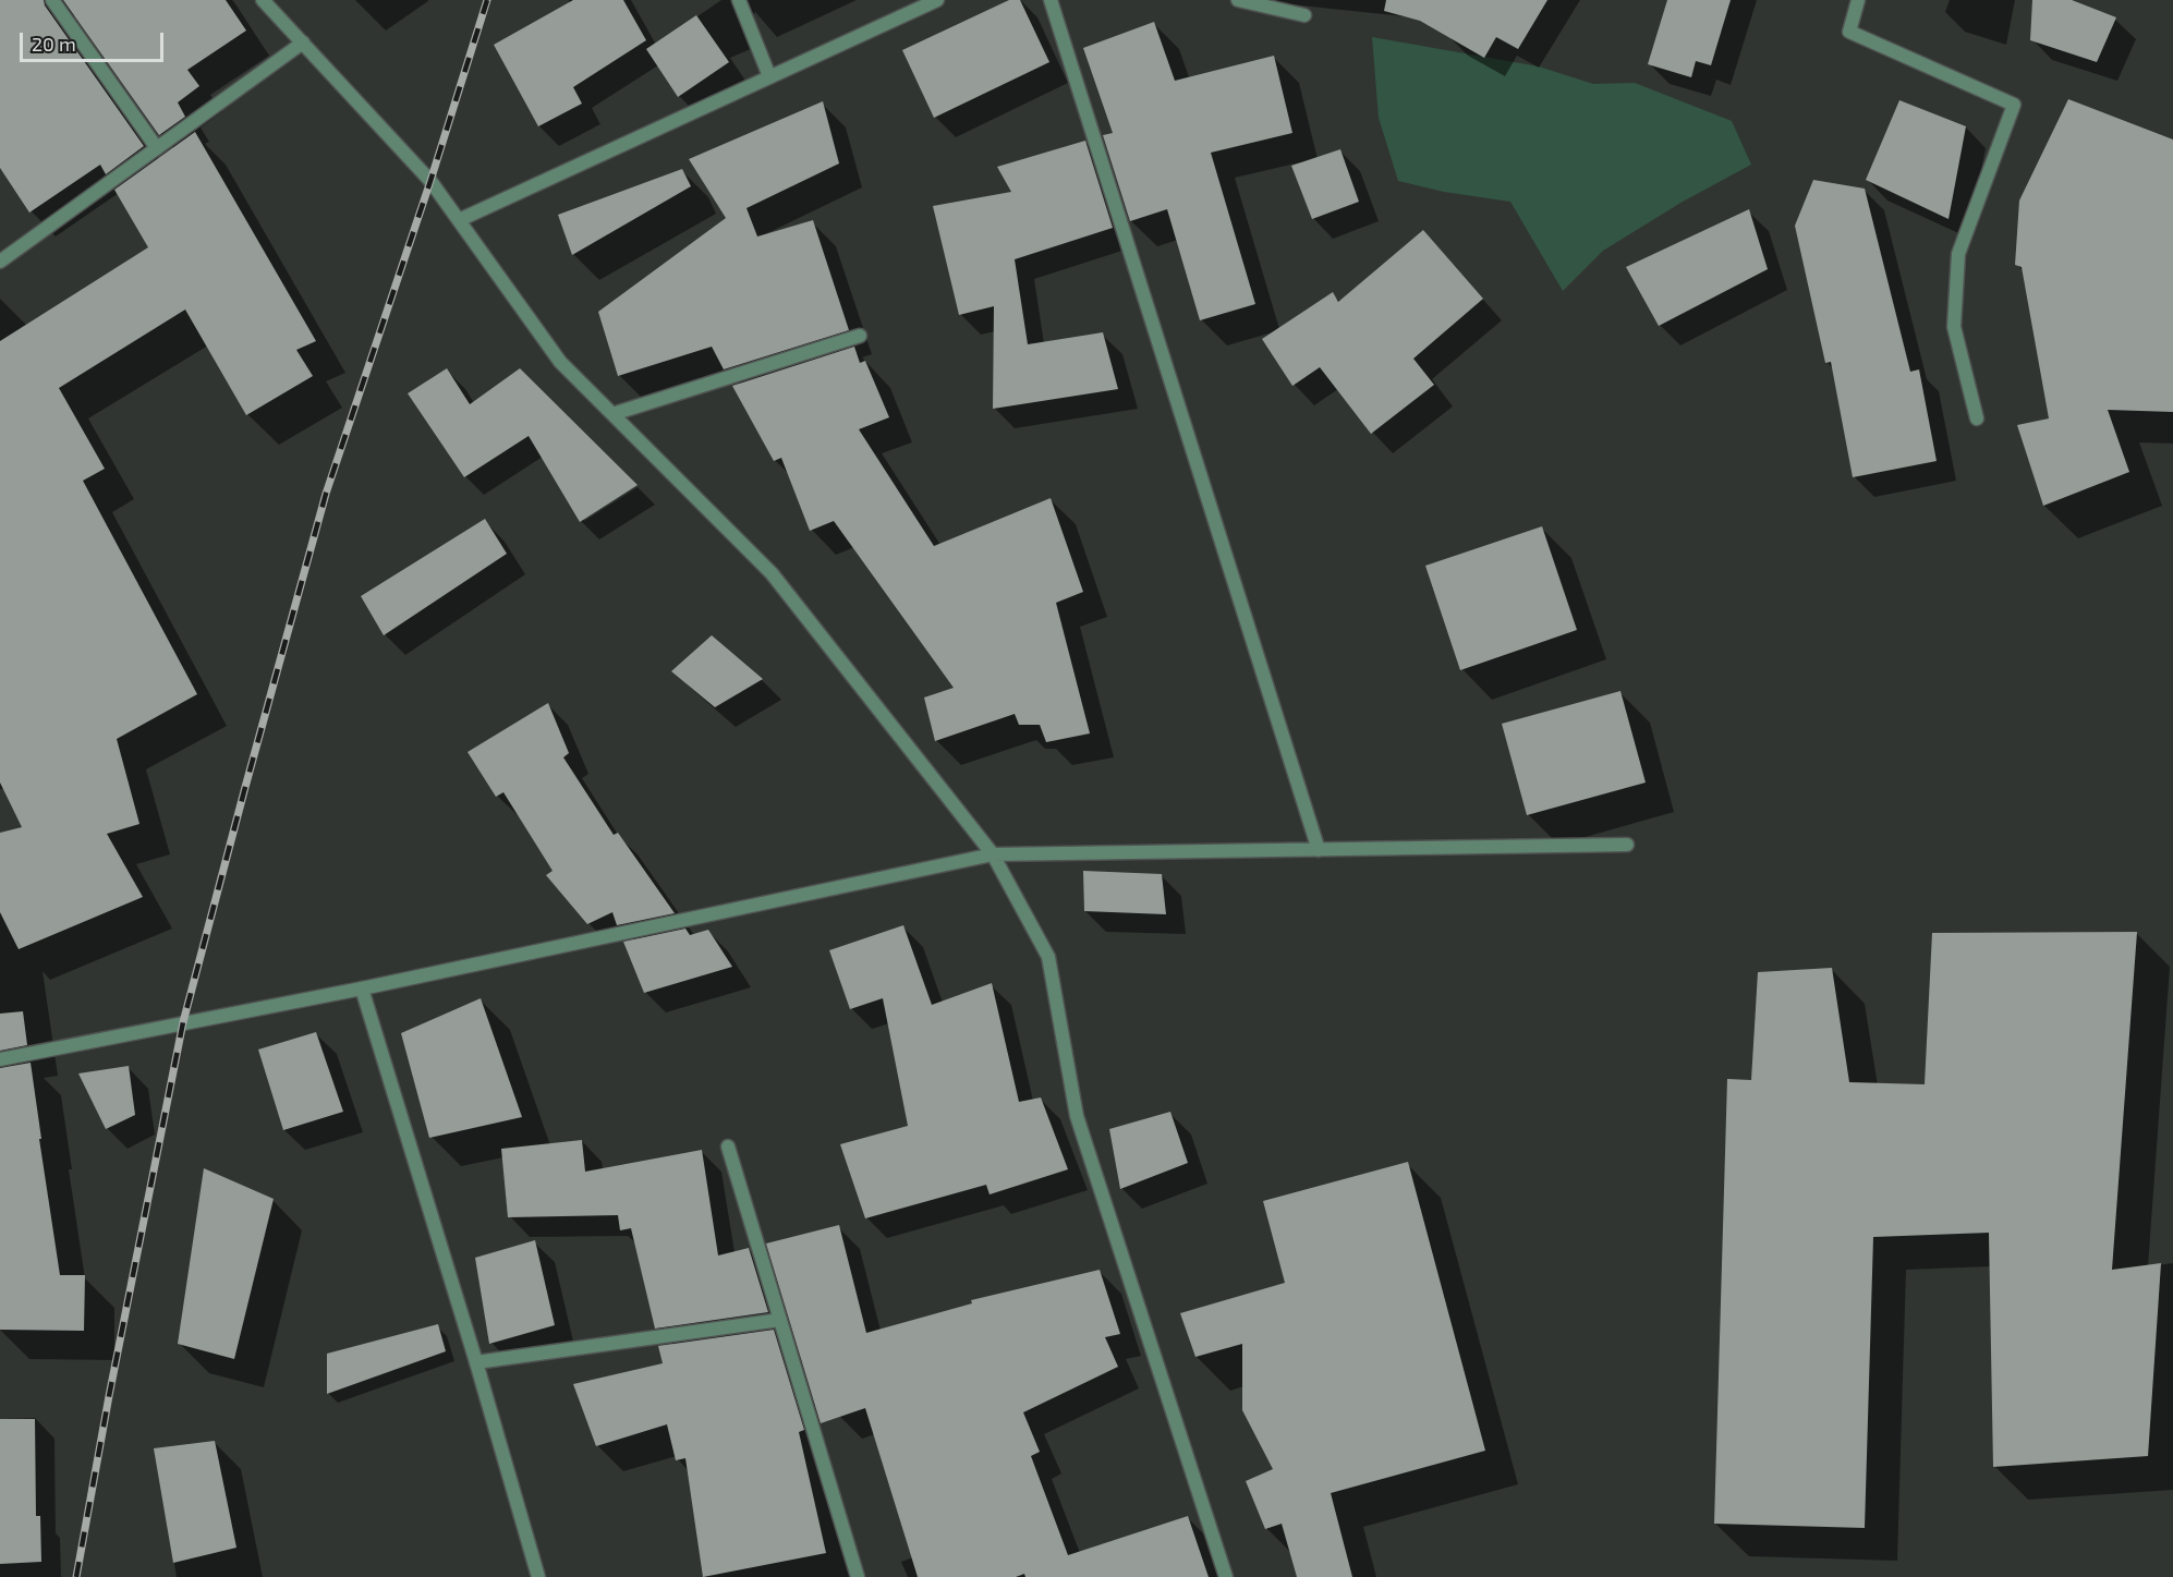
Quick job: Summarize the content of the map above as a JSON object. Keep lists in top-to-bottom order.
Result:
{
  "scale_bar": "20 m"
}
